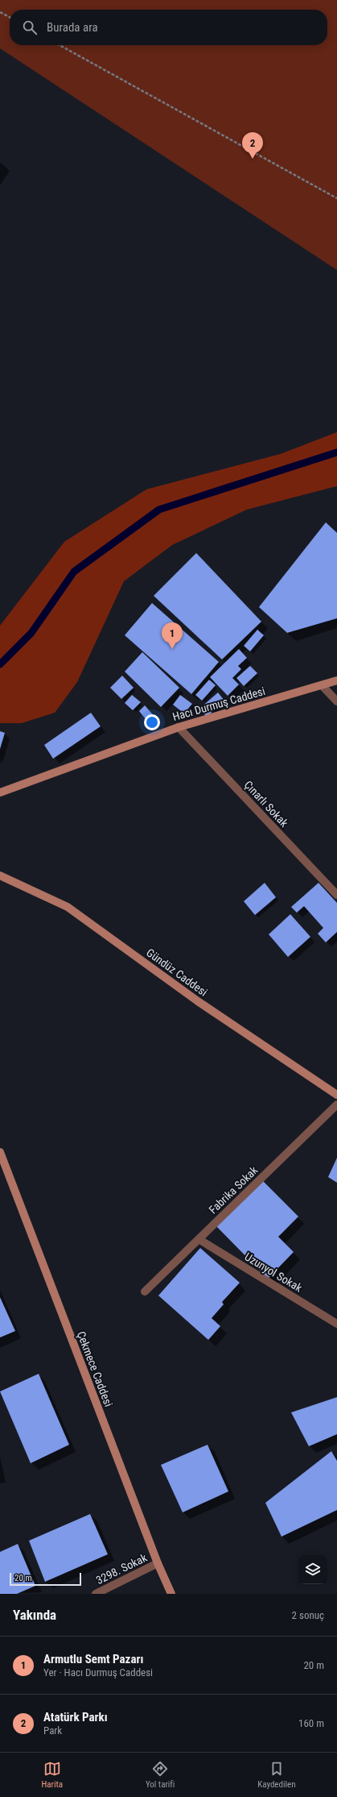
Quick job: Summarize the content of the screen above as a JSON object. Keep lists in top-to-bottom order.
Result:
{
  "streets": {
    "main road": ["Hacı Durmuş Caddesi", "Gündüz Caddesi", "Çekmece Caddesi"],
    "street": [
      "Çınarlı Sokak",
      "Fabrika Sokak",
      "Uzunyol Sokak",
      "3298. Sokak"
    ]
  },
  "crossings": [
    ["Hacı Durmuş Caddesi", "Çınarlı Sokak"],
    ["Fabrika Sokak", "Uzunyol Sokak"],
    ["Çekmece Caddesi", "3298. Sokak"]
  ],
  "scale_bar": "20 m",
  "page": {
    "search": "Burada ara",
    "pins": ["2", "1"],
    "scale": "20 m",
    "heading": ["Yakında", "2 sonuç"],
    "list": [
      {
        "mark": "1",
        "name": "Armutlu Semt Pazarı",
        "note": "Yer · Hacı Durmuş Caddesi",
        "value": "20 m"
      },
      {
        "mark": "2",
        "name": "Atatürk Parkı",
        "note": "Park",
        "value": "160 m"
      }
    ],
    "nav": ["Harita", "Yol tarifi", "Kaydedilen"]
  }
}
